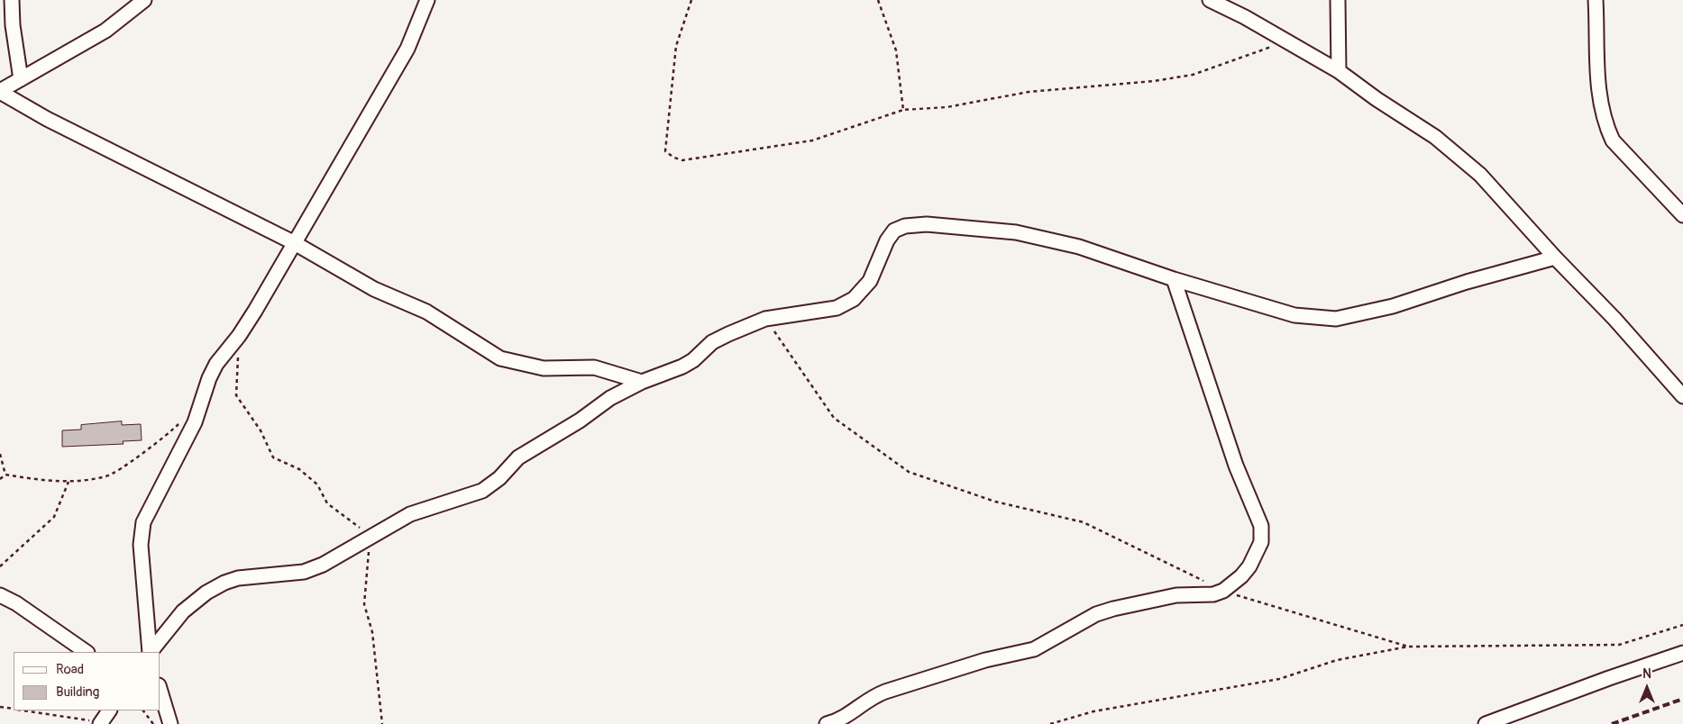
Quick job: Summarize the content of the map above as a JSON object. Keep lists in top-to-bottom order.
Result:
{
  "legend": ["Road", "Building"],
  "north": "top"
}
